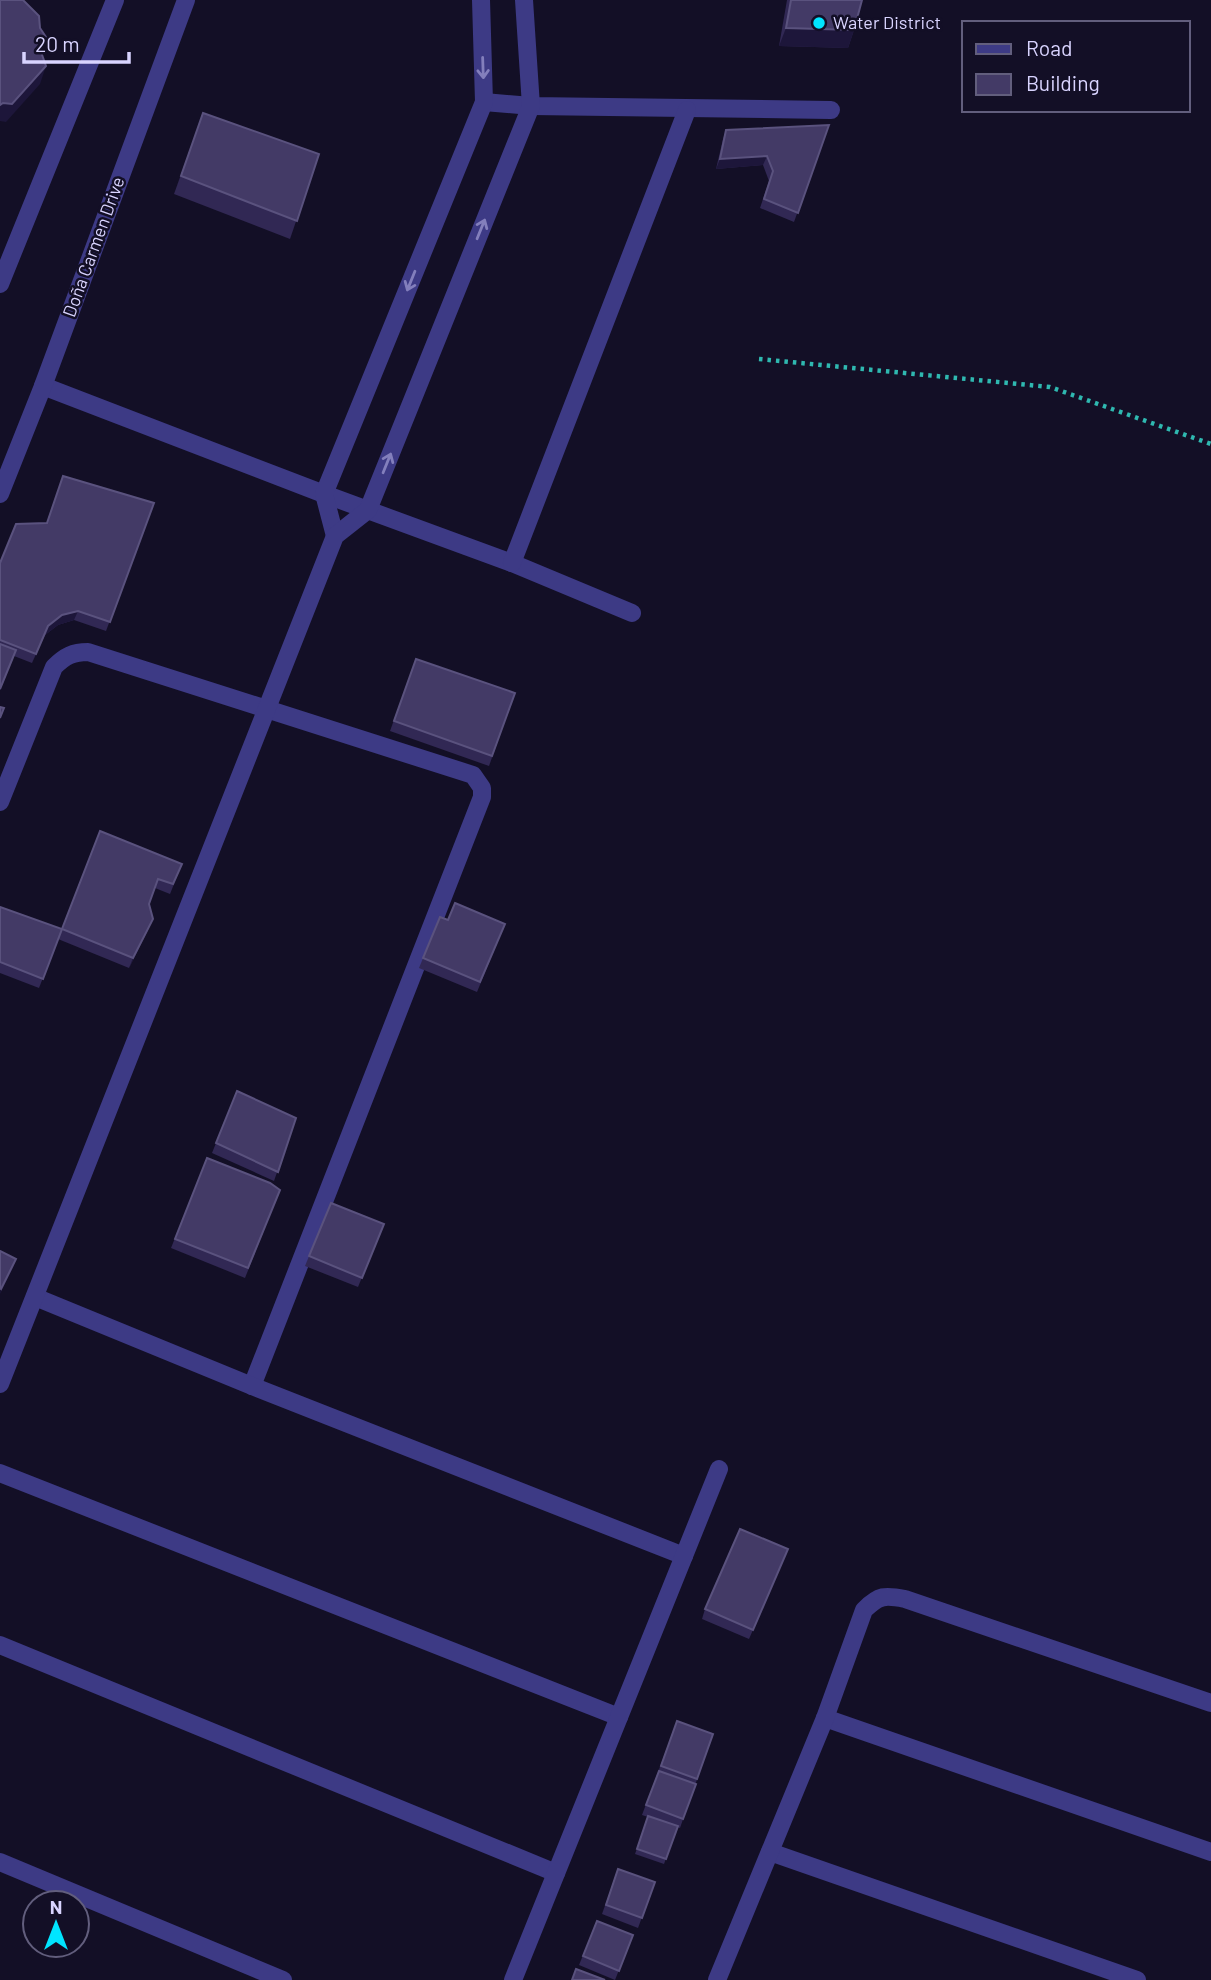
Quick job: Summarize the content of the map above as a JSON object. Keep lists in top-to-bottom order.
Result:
{
  "streets": {
    "street": ["Doña Carmen Drive"]
  },
  "places": ["Water District"],
  "legend": ["Road", "Building"],
  "scale_bar": "20 m",
  "north": "top"
}
